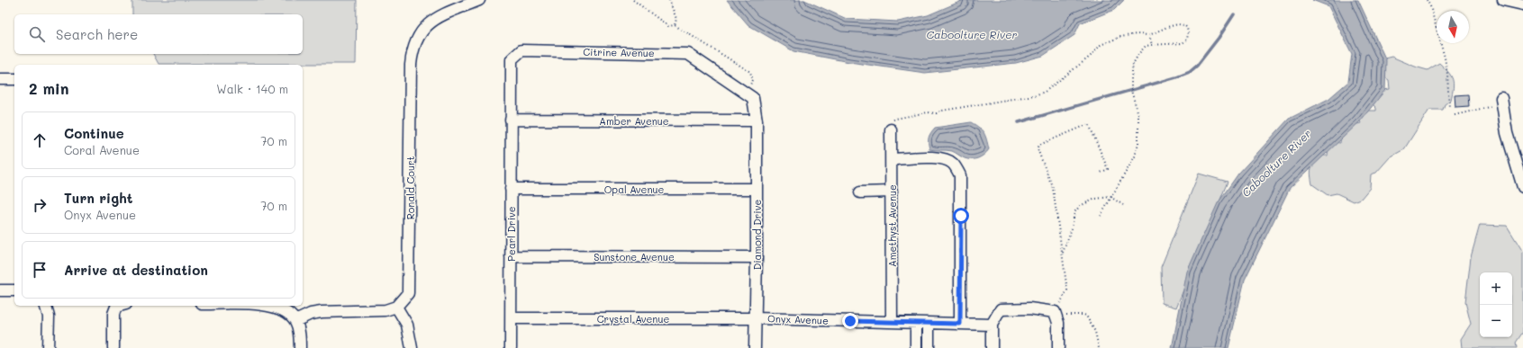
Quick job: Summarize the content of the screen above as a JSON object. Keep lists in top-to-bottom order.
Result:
{
  "streets": {
    "street": [
      "Citrine Avenue",
      "Amber Avenue",
      "Ronald Court",
      "Opal Avenue",
      "Amethyst Avenue",
      "Pearl Drive",
      "Diamond Drive",
      "Sunstone Avenue",
      "Crystal Avenue",
      "Onyx Avenue"
    ]
  },
  "crossings": [
    ["Citrine Avenue", "Amber Avenue"],
    ["Citrine Avenue", "Pearl Drive"],
    ["Citrine Avenue", "Diamond Drive"],
    ["Amber Avenue", "Pearl Drive"],
    ["Amber Avenue", "Diamond Drive"],
    ["Opal Avenue", "Pearl Drive"],
    ["Opal Avenue", "Diamond Drive"],
    ["Amethyst Avenue", "Onyx Avenue"],
    ["Pearl Drive", "Sunstone Avenue"],
    ["Pearl Drive", "Crystal Avenue"],
    ["Diamond Drive", "Sunstone Avenue"],
    ["Diamond Drive", "Crystal Avenue"],
    ["Diamond Drive", "Onyx Avenue"],
    ["Crystal Avenue", "Onyx Avenue"]
  ],
  "water": ["Caboolture River"],
  "north": "bottom",
  "page": {
    "search": "Search here",
    "heading": ["2 min", "Walk · 140 m"],
    "list": [
      ["Continue", "Coral Avenue", "70 m"],
      ["Turn right", "Onyx Avenue", "70 m"],
      "Arrive at destination"
    ],
    "map_buttons": ["+", "−"]
  }
}
